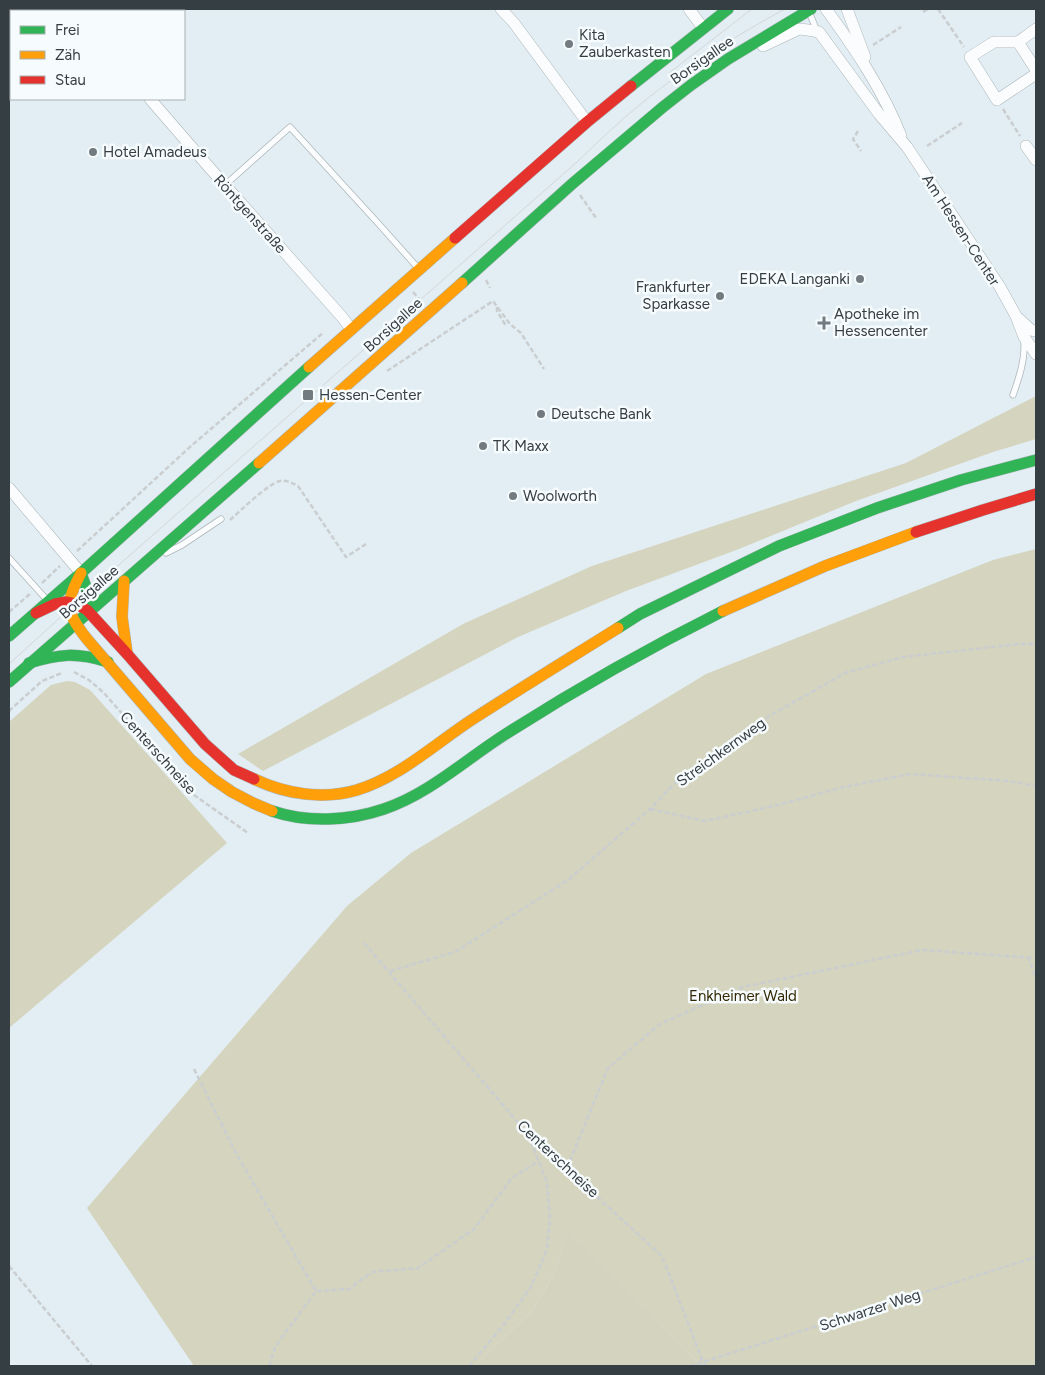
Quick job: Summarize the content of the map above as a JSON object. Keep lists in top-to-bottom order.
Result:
{
  "streets": {
    "main road": ["Borsigallee"],
    "street": ["Röntgenstraße", "Am Hessen-Center"],
    "path": ["Streichkernweg", "Centerschneise", "Schwarzer Weg"]
  },
  "crossings": [
    ["Borsigallee", "Röntgenstraße"],
    ["Streichkernweg", "Centerschneise"],
    ["Centerschneise", "Schwarzer Weg"]
  ],
  "parks": ["Enkheimer Wald"],
  "places": {
    "other": [
      "Kita Zauberkasten",
      "Hotel Amadeus",
      "EDEKA Langanki",
      "Frankfurter Sparkasse",
      "Deutsche Bank",
      "TK Maxx",
      "Woolworth"
    ],
    "health": ["Apotheke im Hessencenter"],
    "transit": ["Hessen-Center"]
  },
  "legend": ["Frei", "Zäh", "Stau"]
}
